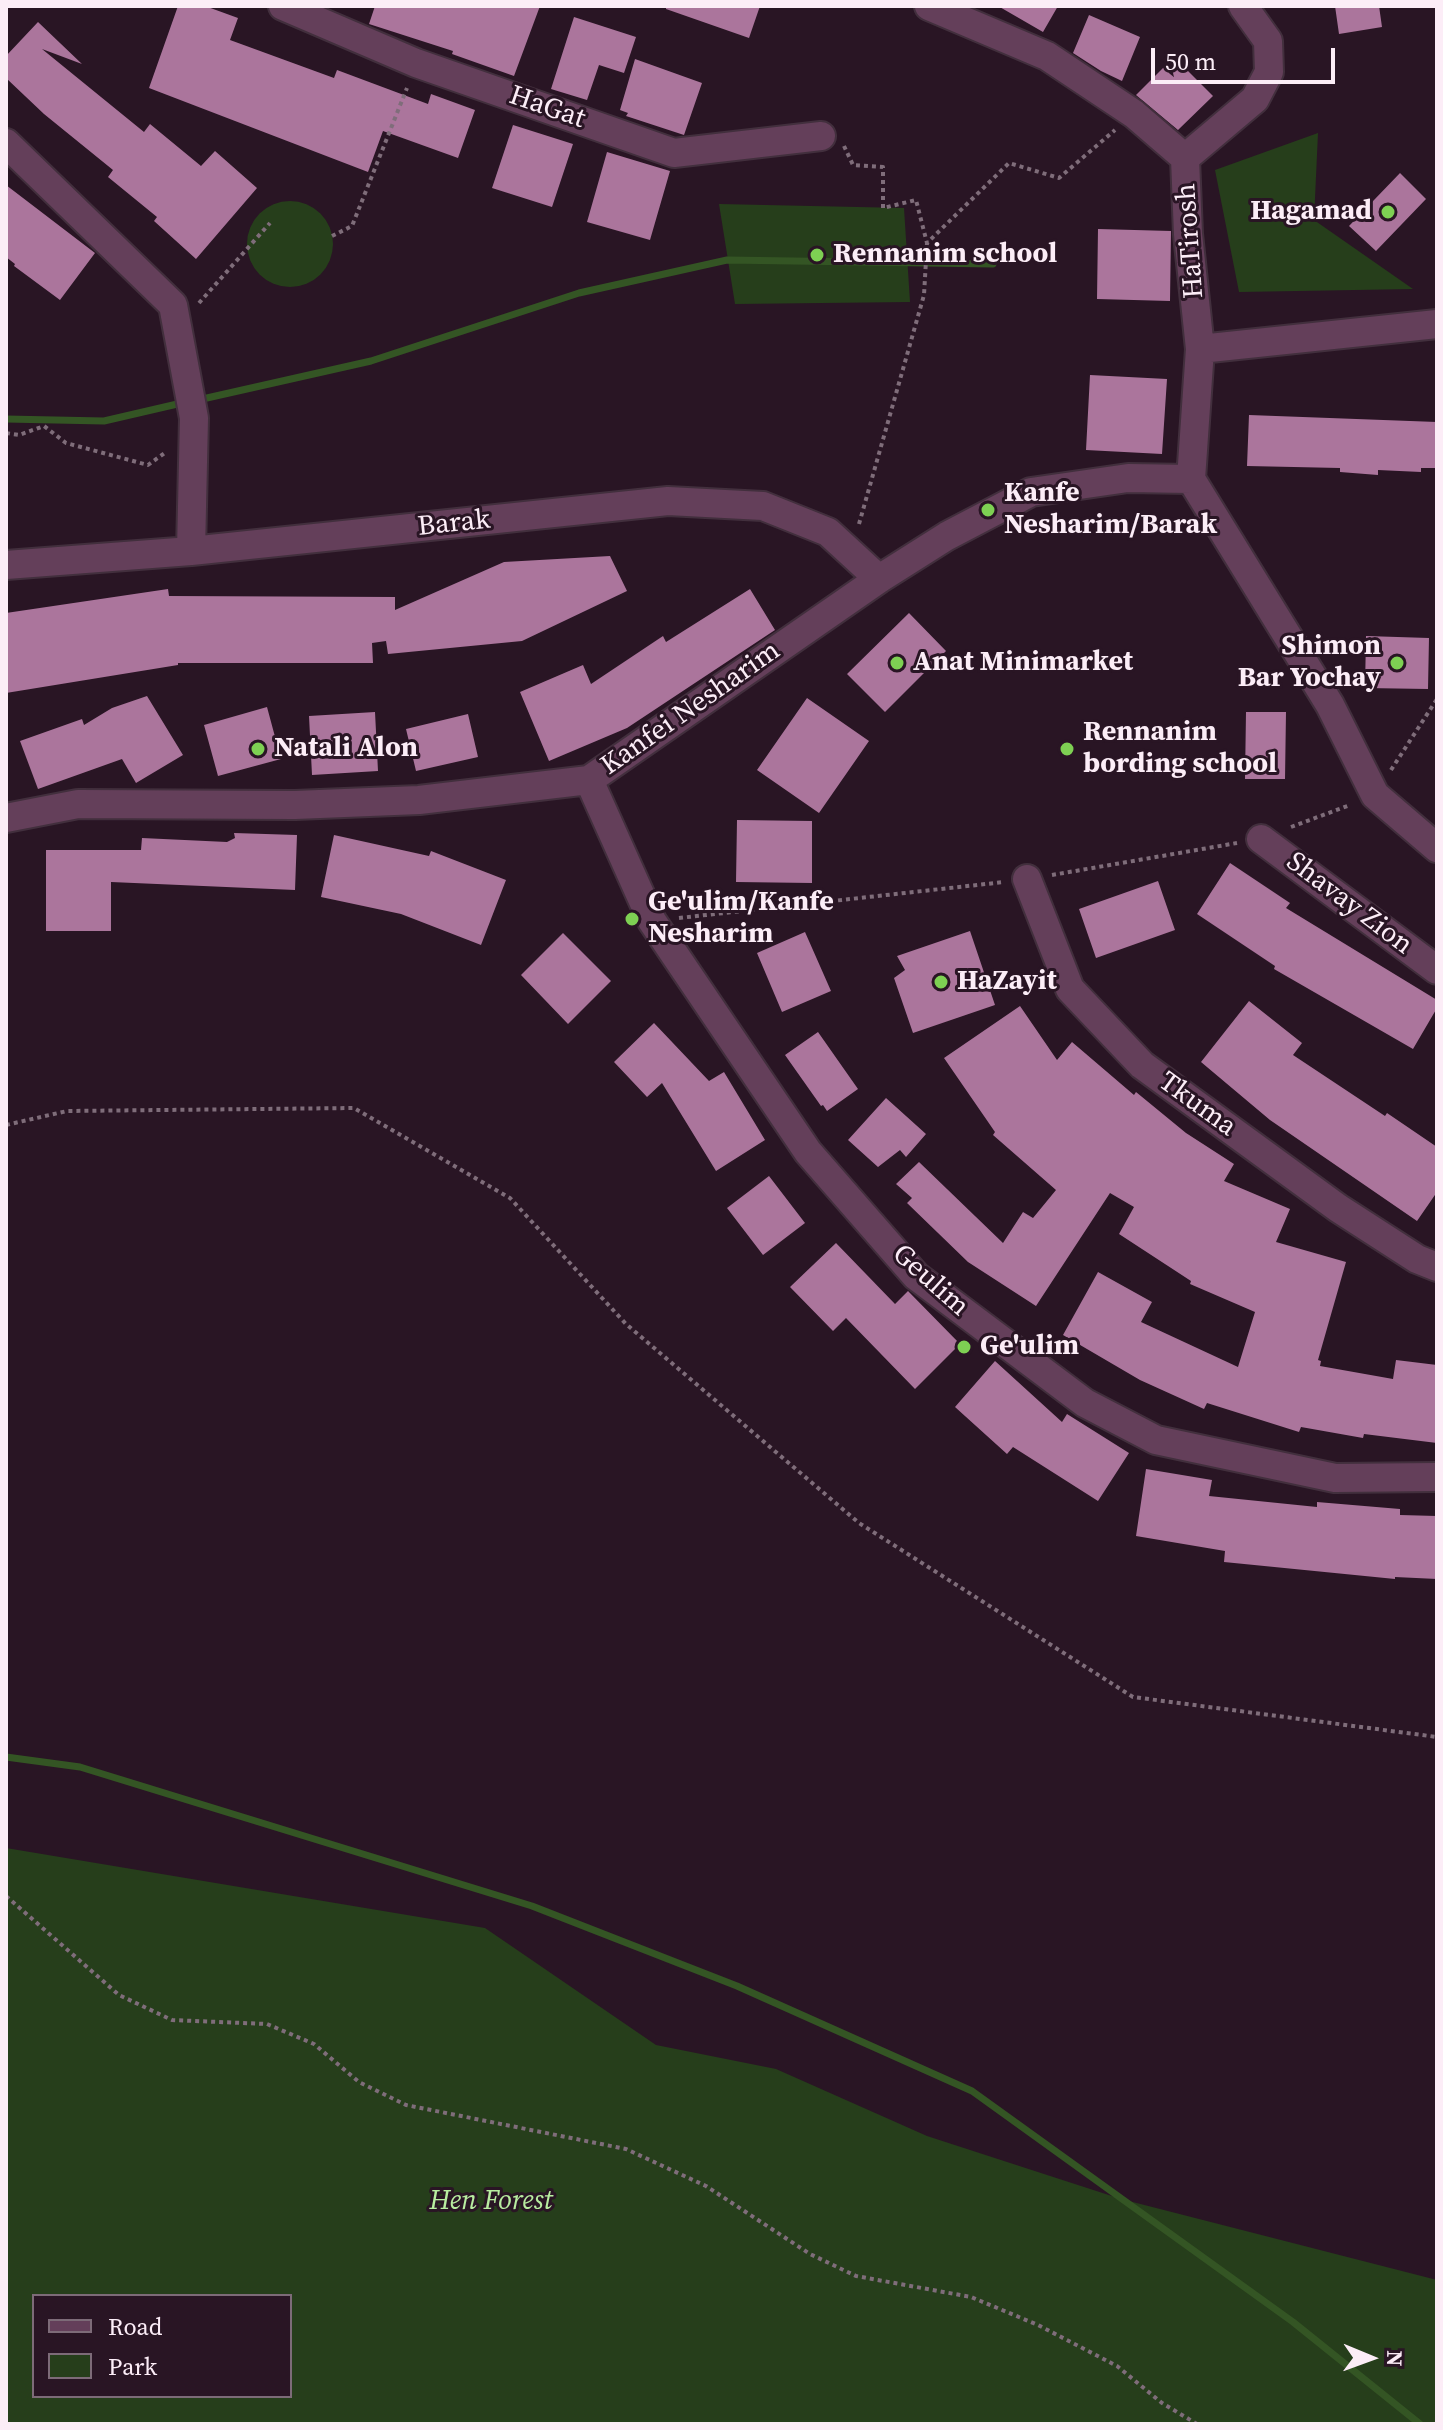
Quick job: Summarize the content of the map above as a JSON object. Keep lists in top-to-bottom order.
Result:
{
  "streets": {
    "street": [
      "HaGat",
      "HaTirosh",
      "Barak",
      "Kanfei Nesharim",
      "Shavay Zion",
      "Tkuma",
      "Geulim"
    ]
  },
  "crossings": [
    ["HaTirosh", "Kanfei Nesharim"],
    ["Barak", "Kanfei Nesharim"],
    ["Kanfei Nesharim", "Geulim"]
  ],
  "parks": ["Hen Forest"],
  "places": [
    "Hagamad",
    "Rennanim school",
    "Kanfe Nesharim/Barak",
    "Anat Minimarket",
    "Shimon Bar Yochay",
    "Natali Alon",
    "Rennanim bording school",
    "Ge'ulim/Kanfe Nesharim",
    "HaZayit",
    "Ge'ulim"
  ],
  "legend": ["Road", "Park"],
  "scale_bar": "50 m",
  "north": "right"
}
